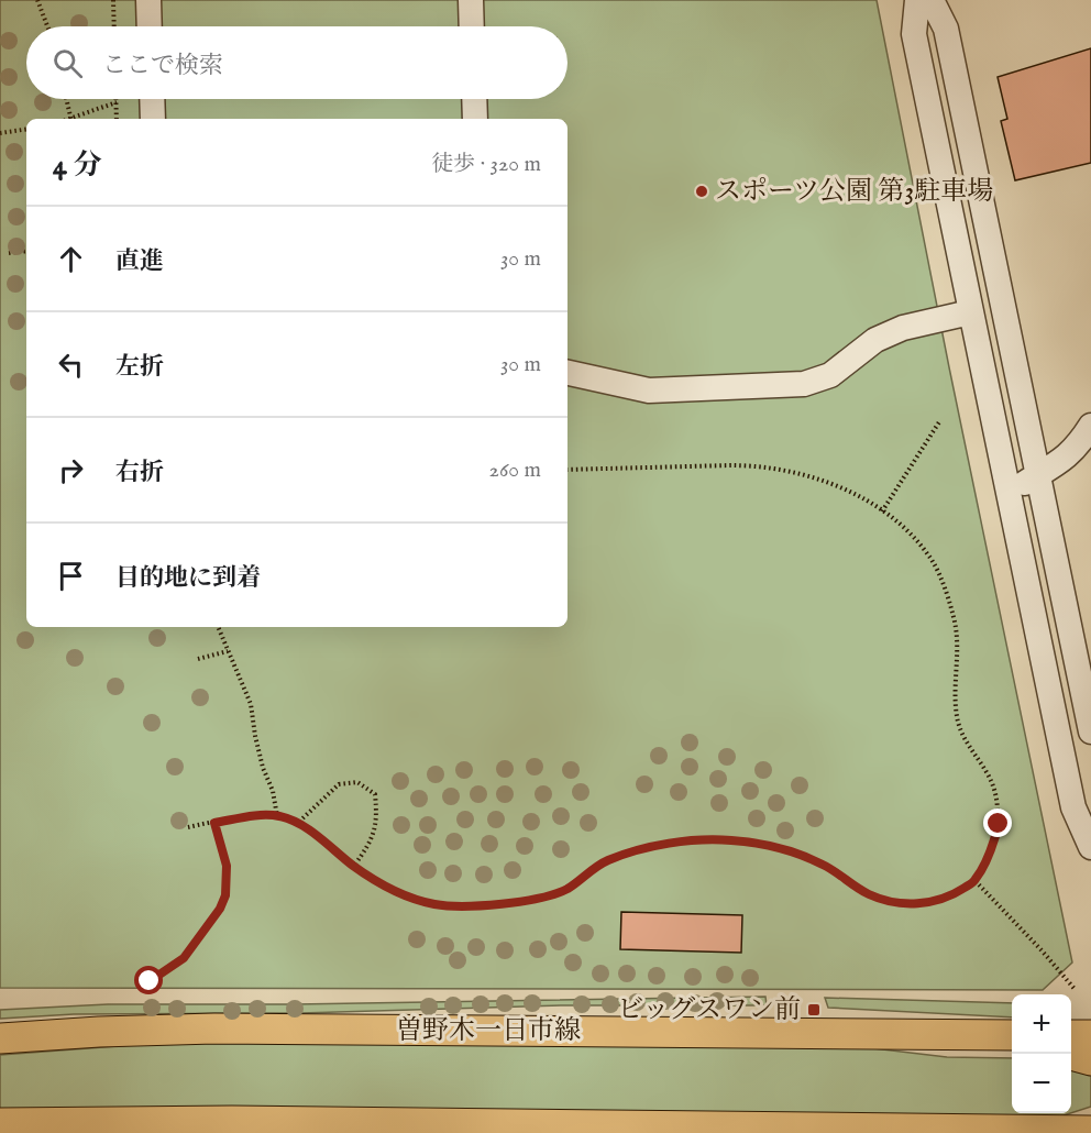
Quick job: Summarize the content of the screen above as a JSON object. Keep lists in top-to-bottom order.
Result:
{
  "streets": {
    "main road": ["曽野木一日市線"]
  },
  "places": {
    "other": ["スポーツ公園 第3駐車場"],
    "transit": ["ビッグスワン前"]
  },
  "page": {
    "search": "ここで検索",
    "heading": ["4 分", "徒歩 · 320 m"],
    "list": [
      ["直進", "30 m"],
      ["左折", "30 m"],
      ["右折", "260 m"],
      "目的地に到着"
    ],
    "map_buttons": ["+", "−"]
  }
}
